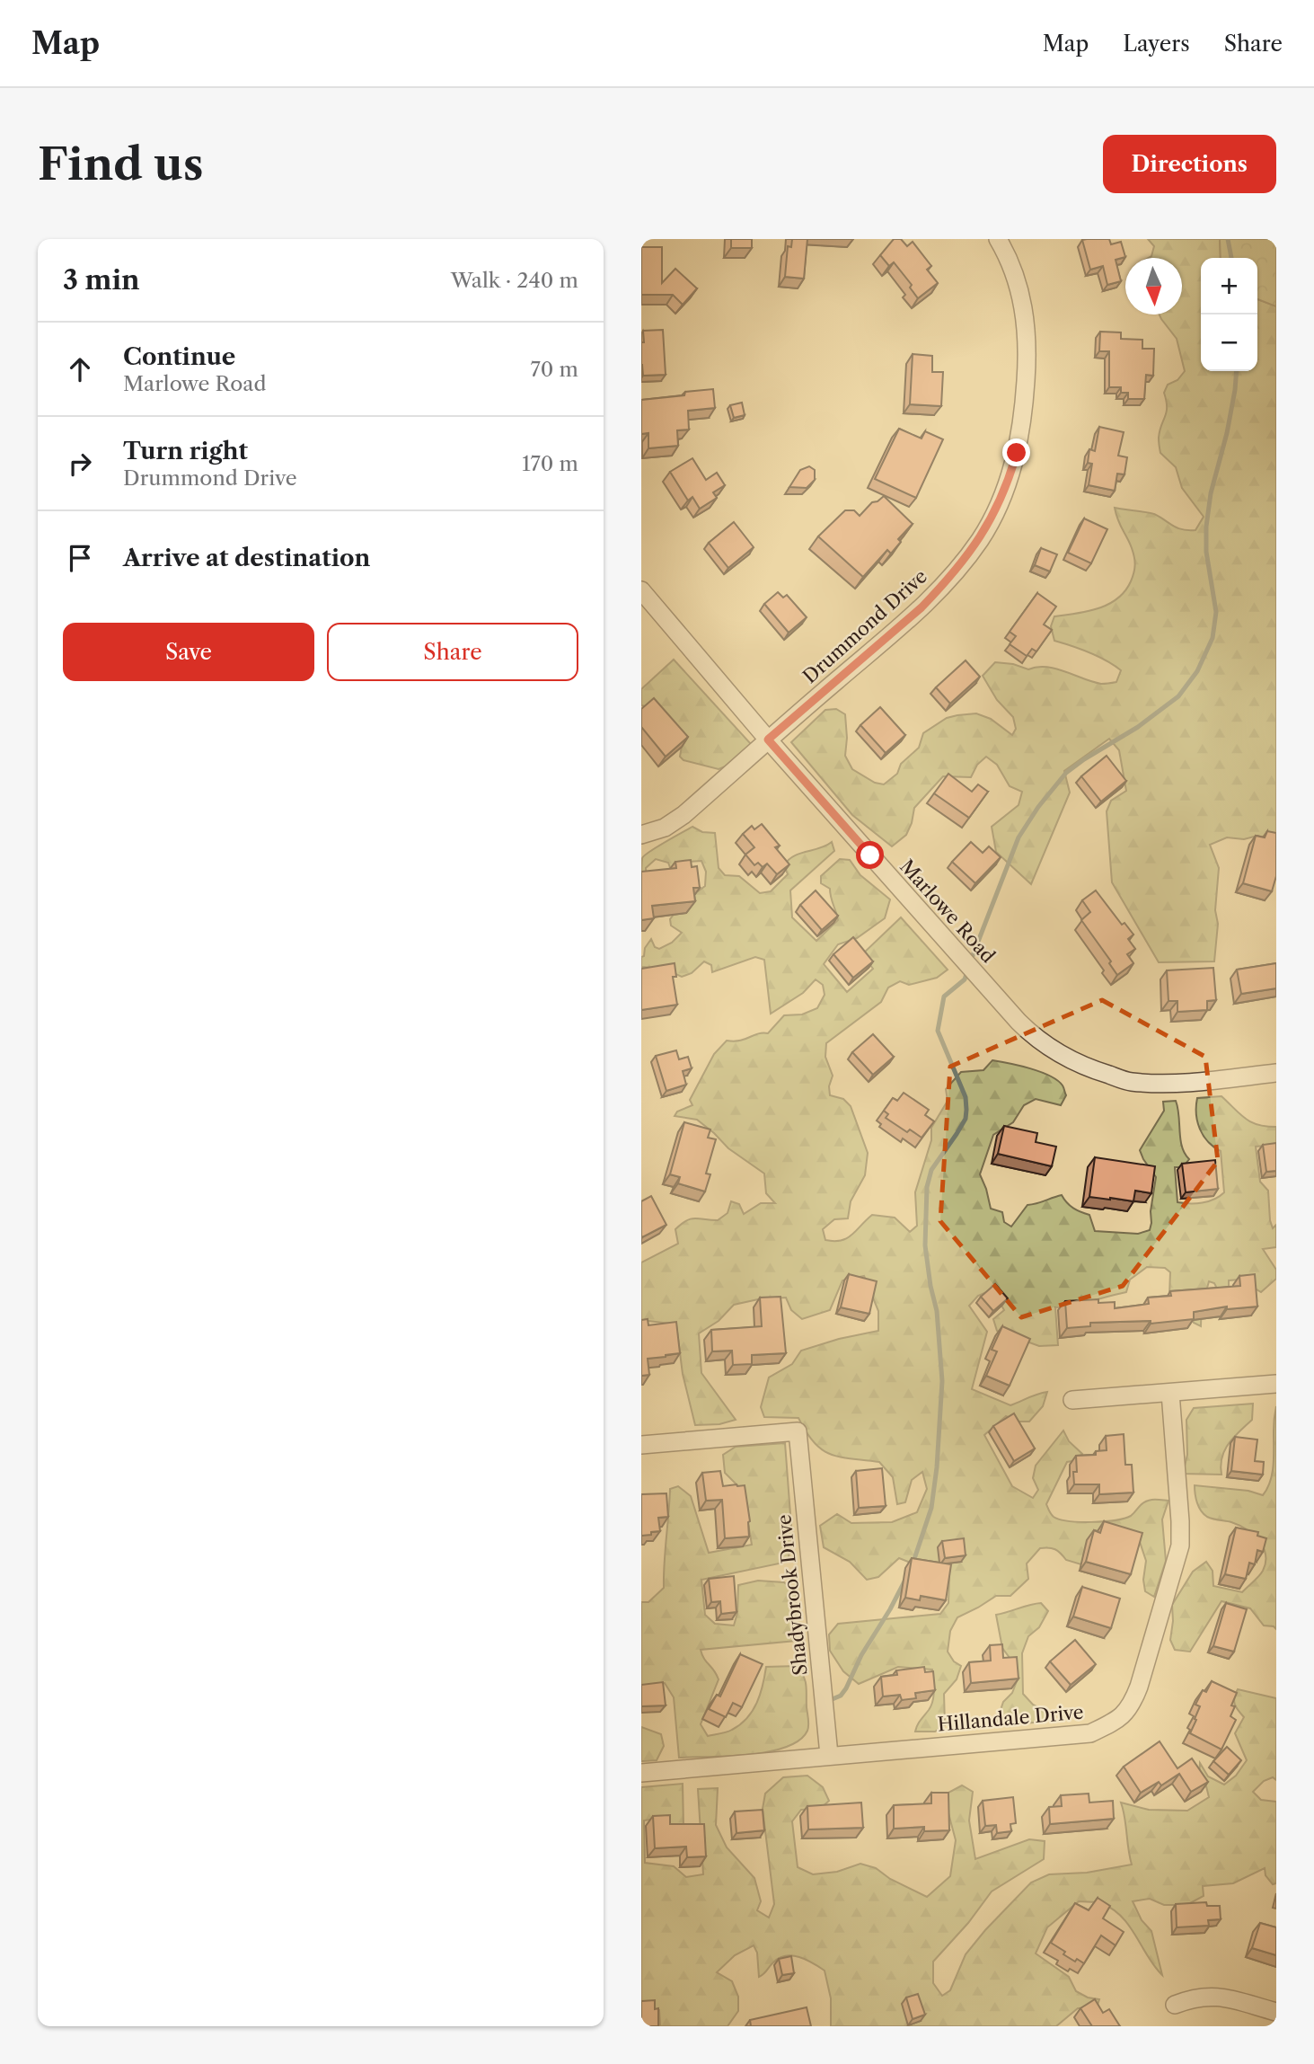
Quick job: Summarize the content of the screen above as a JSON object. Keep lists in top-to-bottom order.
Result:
{
  "streets": {
    "street": [
      "Drummond Drive",
      "Marlowe Road",
      "Shadybrook Drive",
      "Hillandale Drive"
    ]
  },
  "crossings": [
    ["Drummond Drive", "Marlowe Road"],
    ["Shadybrook Drive", "Hillandale Drive"]
  ],
  "north": "bottom",
  "page": {
    "header": "Map",
    "nav": ["Map", "Layers", "Share"],
    "buttons": [
      "Directions",
      ["Save", "Share"]
    ],
    "title": "Find us",
    "heading": ["3 min", "Walk · 240 m"],
    "map_buttons": ["+", "−"],
    "list": [
      ["Continue", "Marlowe Road", "70 m"],
      ["Turn right", "Drummond Drive", "170 m"],
      "Arrive at destination"
    ]
  }
}
